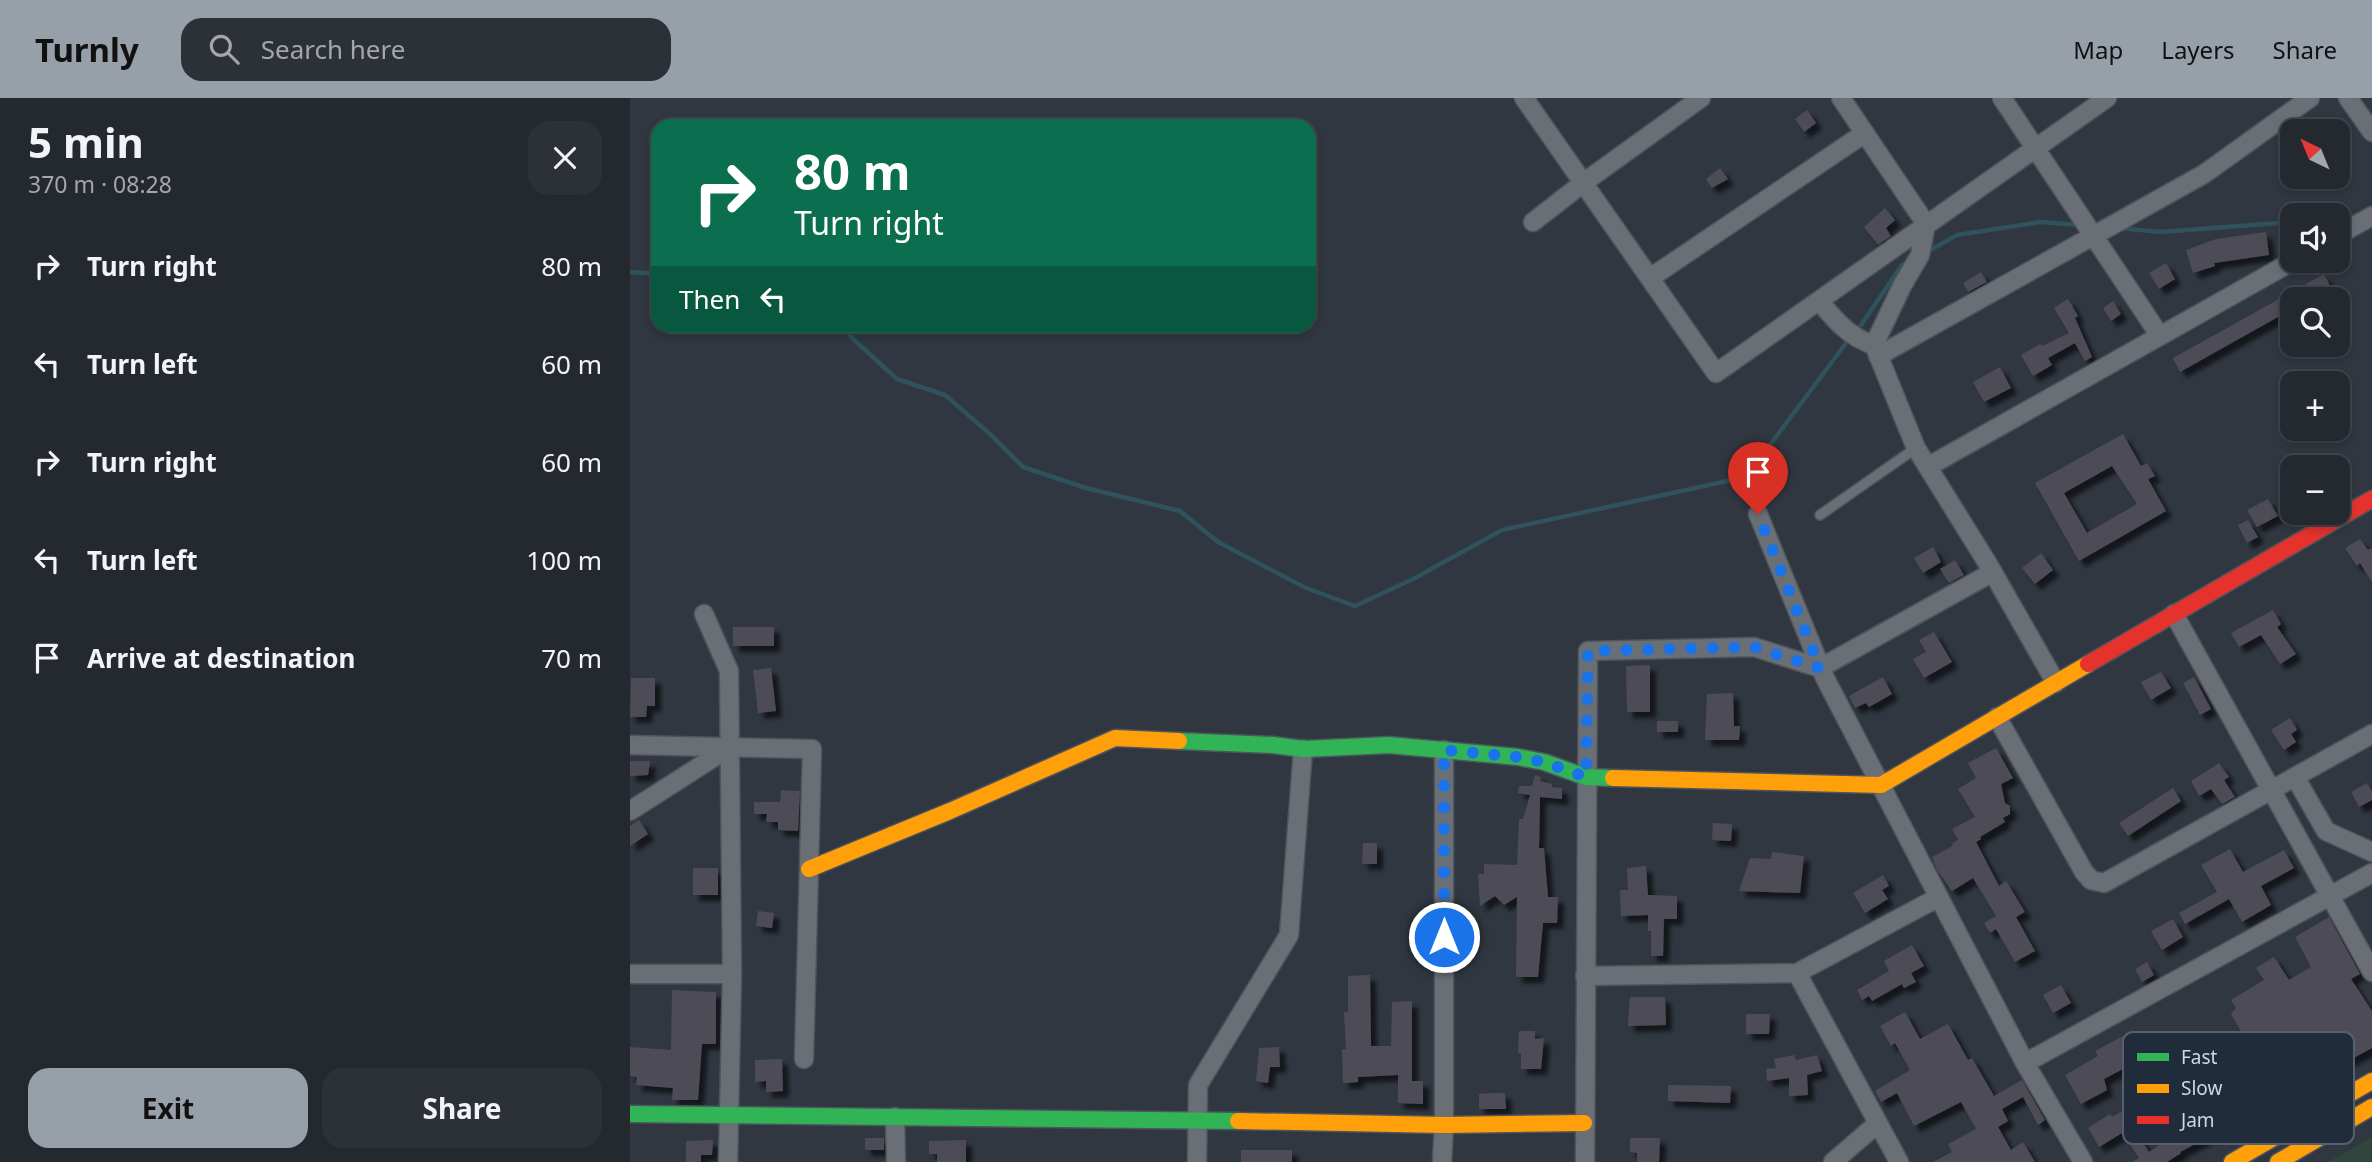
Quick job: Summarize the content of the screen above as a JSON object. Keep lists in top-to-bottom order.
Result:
{
  "legend": ["Fast", "Slow", "Jam"],
  "north": "top left",
  "page": {
    "header": "Turnly",
    "search": "Search here",
    "nav": ["Map", "Layers", "Share"],
    "heading": ["5 min", "370 m · 08:28"],
    "map_buttons": ["+", "−"],
    "turn": ["80 m", "Turn right"],
    "list": [
      {
        "name": "Turn right",
        "value": "80 m"
      },
      {
        "name": "Turn left",
        "value": "60 m"
      },
      {
        "name": "Turn right",
        "value": "60 m"
      },
      {
        "name": "Turn left",
        "value": "100 m"
      },
      {
        "name": "Arrive at destination",
        "value": "70 m"
      }
    ],
    "then": "Then",
    "buttons": ["Exit", "Share"]
  }
}
